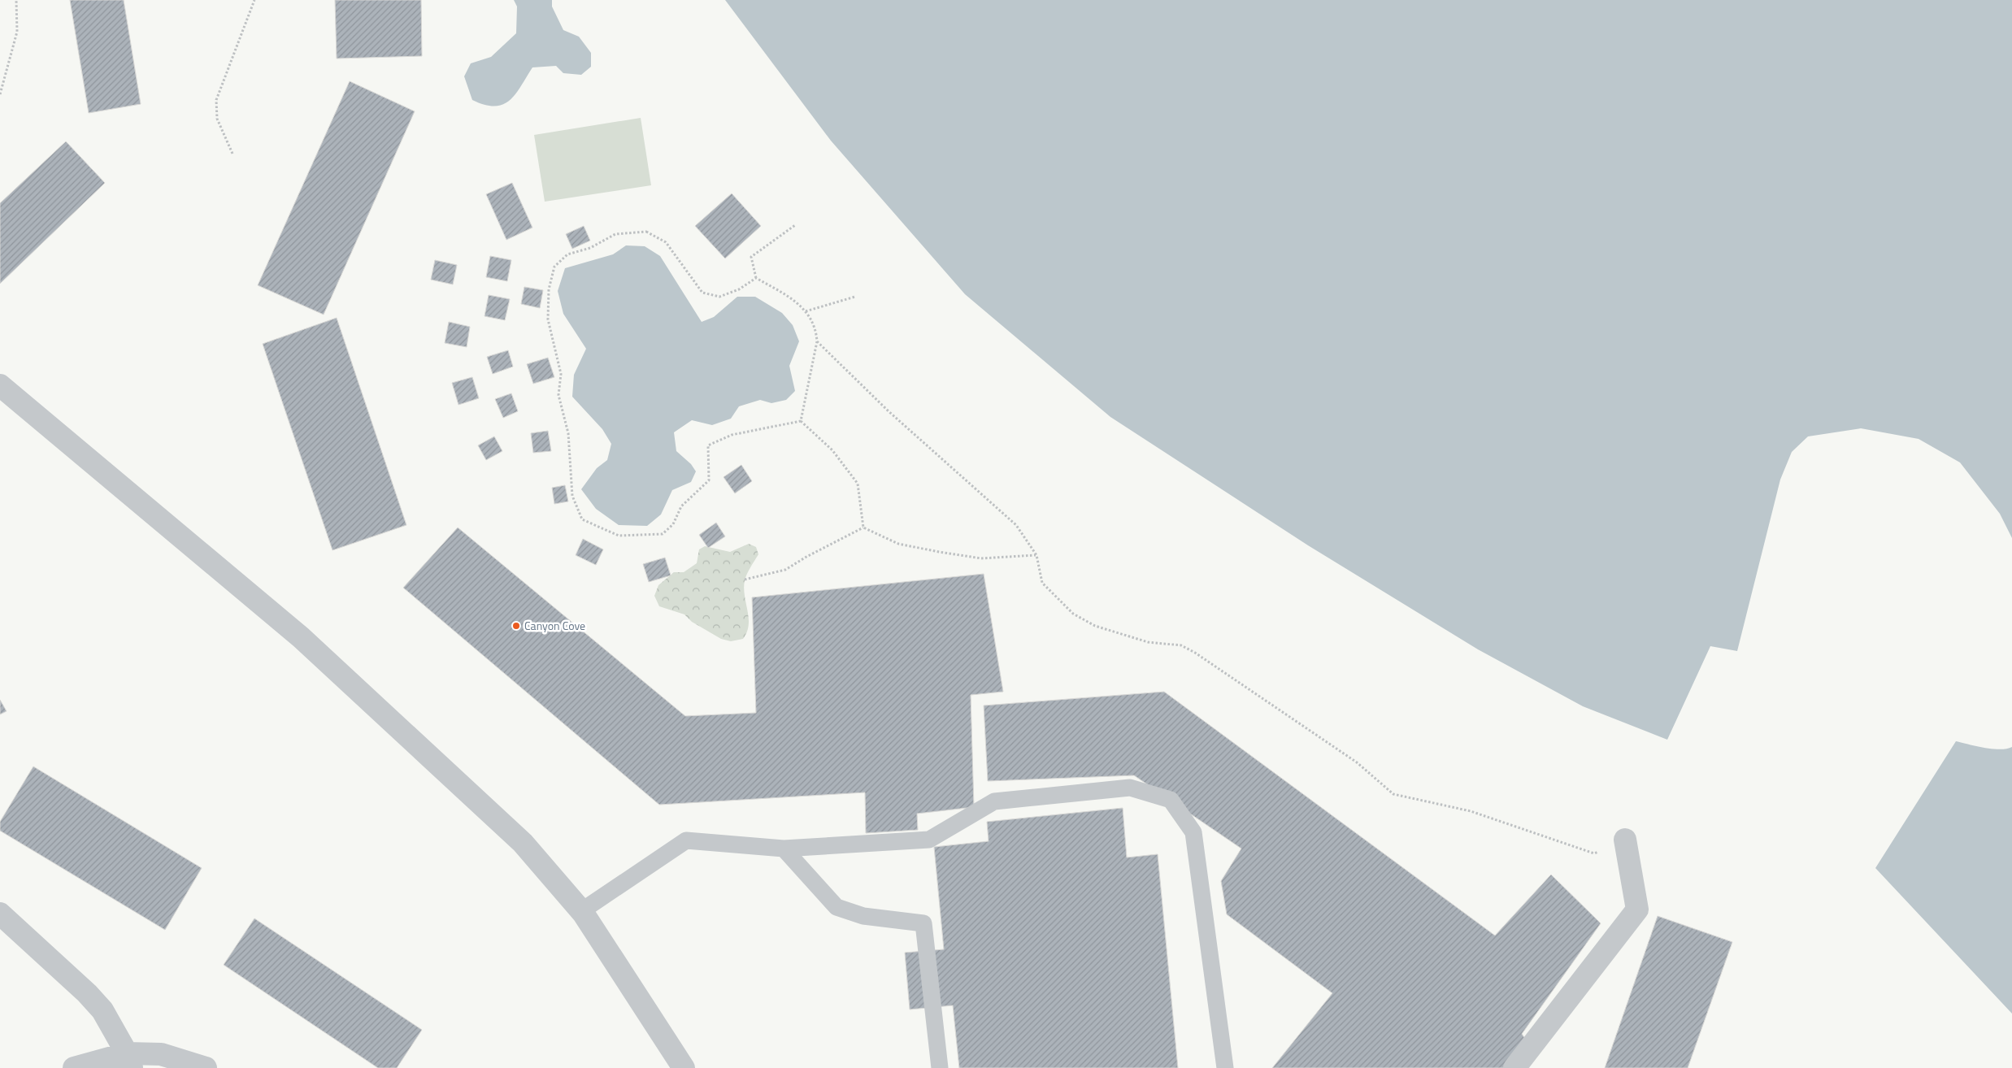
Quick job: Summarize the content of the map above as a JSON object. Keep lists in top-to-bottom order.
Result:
{
  "places": ["Canyon Cove"]
}
